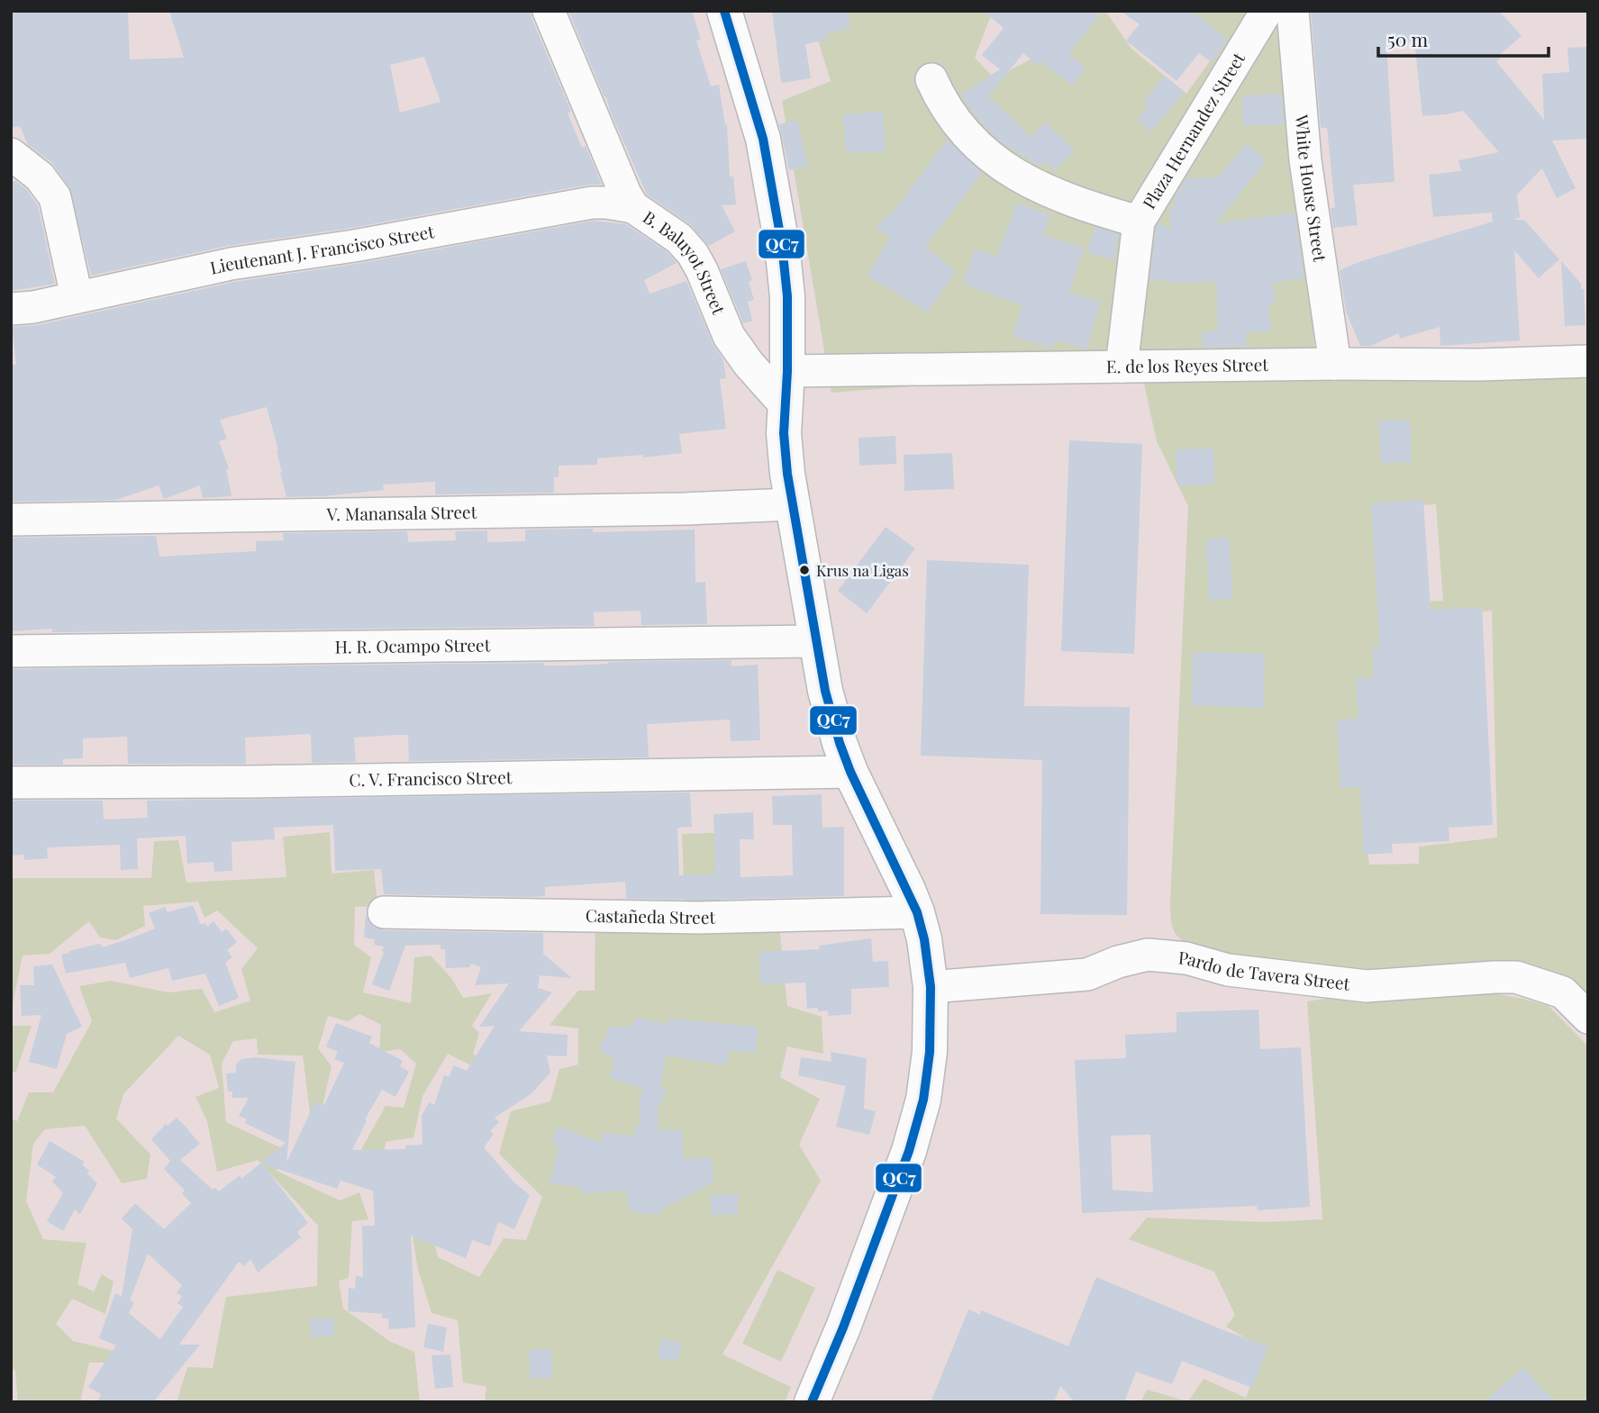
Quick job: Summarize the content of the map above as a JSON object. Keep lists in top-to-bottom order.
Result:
{
  "streets": {
    "street": [
      "Plaza Hernandez Street",
      "White House Street",
      "Lieutenant J. Francisco Street",
      "B. Baluyot Street",
      "E. de los Reyes Street",
      "V. Manansala Street",
      "H. R. Ocampo Street",
      "C. V. Francisco Street",
      "Castañeda Street",
      "Pardo de Tavera Street"
    ]
  },
  "crossings": [
    ["Plaza Hernandez Street", "E. de los Reyes Street"],
    ["White House Street", "E. de los Reyes Street"],
    ["Lieutenant J. Francisco Street", "B. Baluyot Street"]
  ],
  "places": ["Krus na Ligas"],
  "lines": ["transit line QC7"],
  "scale_bar": "50 m"
}
